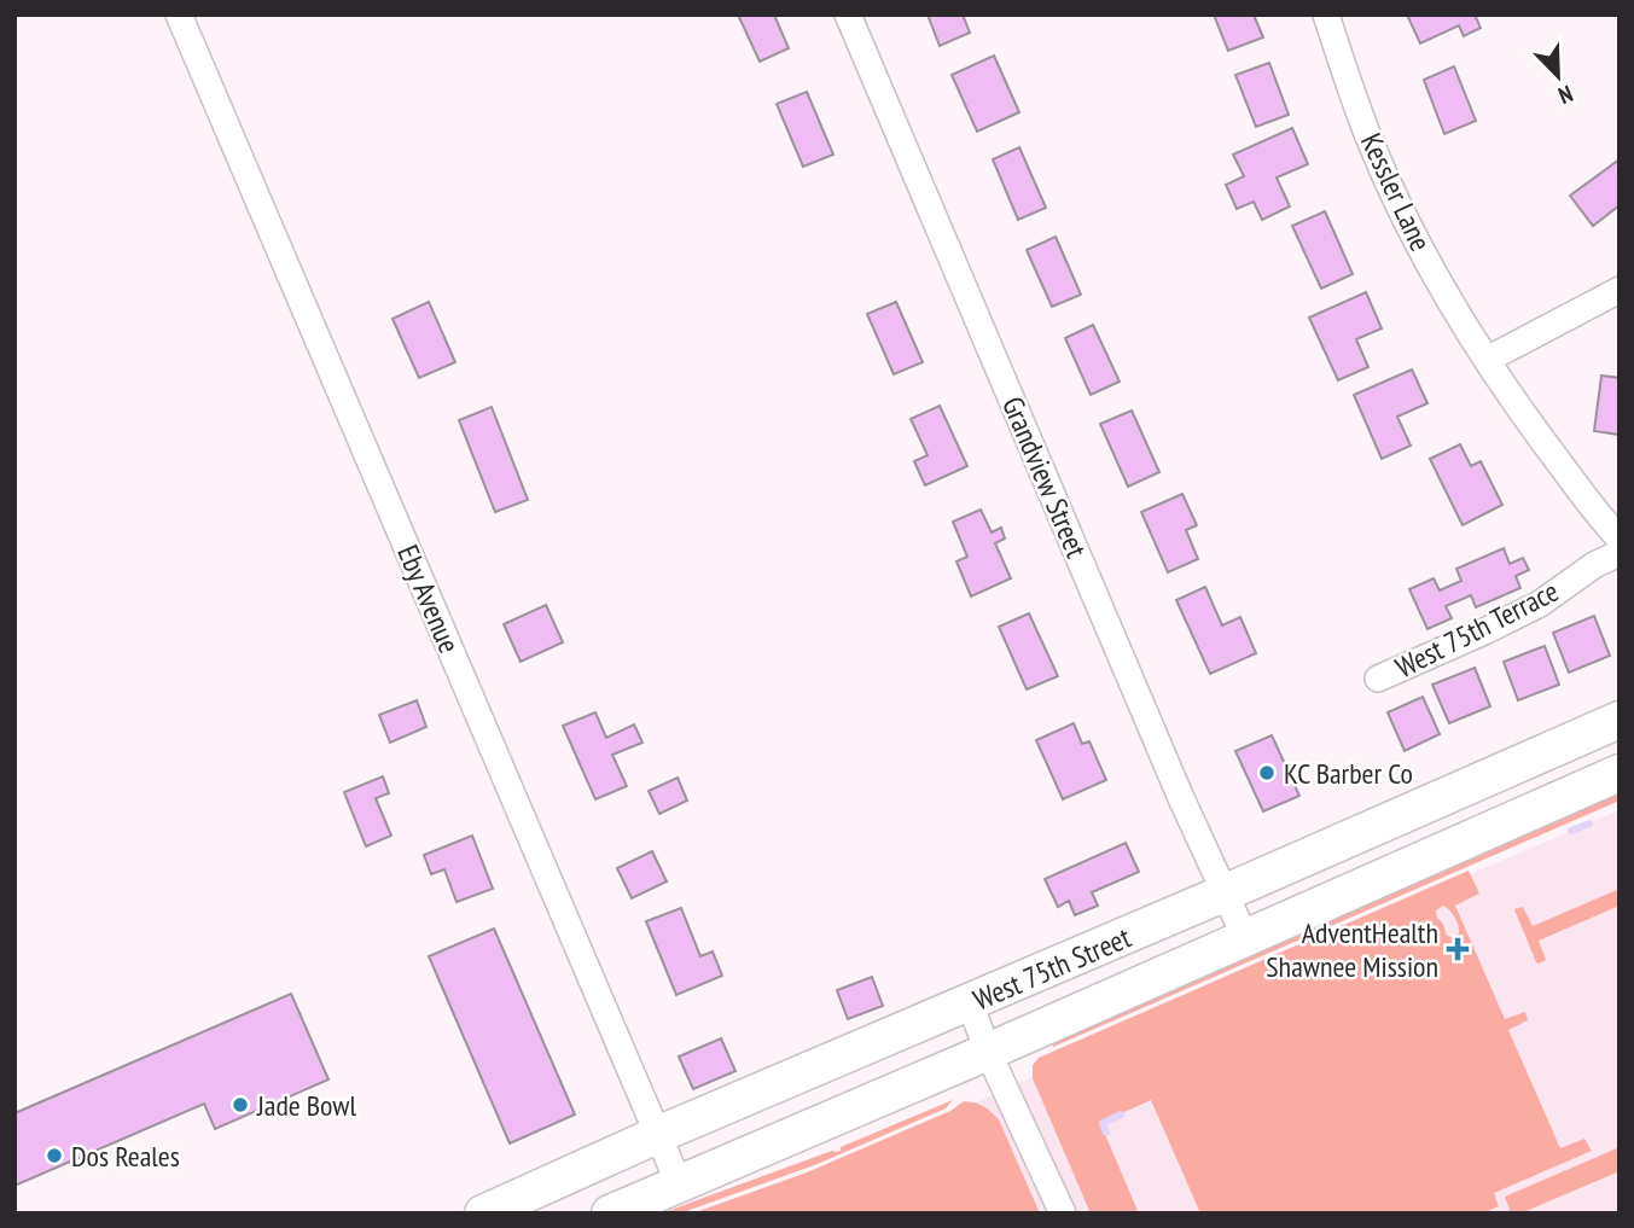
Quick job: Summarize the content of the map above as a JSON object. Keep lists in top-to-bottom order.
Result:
{
  "streets": {
    "main road": ["West 75th Street"],
    "street": [
      "Kessler Lane",
      "Grandview Street",
      "Eby Avenue",
      "West 75th Terrace"
    ]
  },
  "crossings": [
    ["Grandview Street", "West 75th Street"],
    ["Eby Avenue", "West 75th Street"]
  ],
  "places": {
    "other": ["KC Barber Co", "Jade Bowl", "Dos Reales"],
    "health": ["AdventHealth Shawnee Mission"]
  },
  "north": "bottom right"
}
